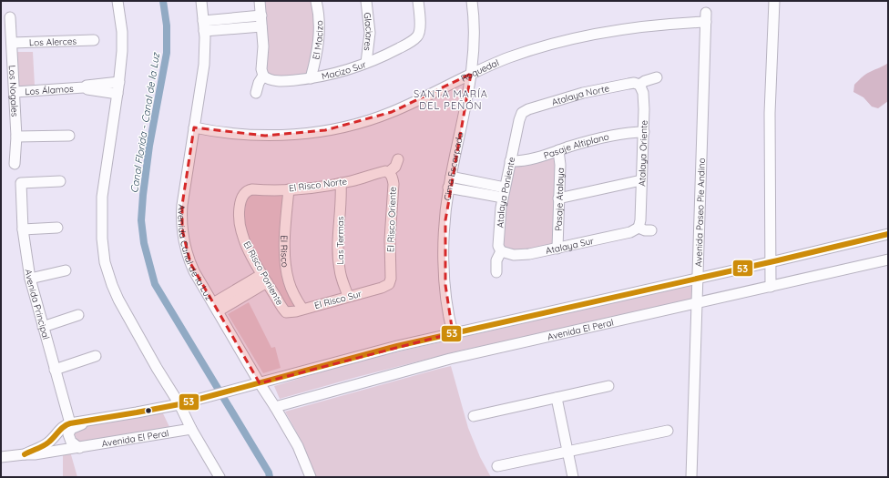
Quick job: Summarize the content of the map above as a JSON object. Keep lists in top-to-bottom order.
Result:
{
  "streets": {
    "street": [
      "Glaciares",
      "El Macizo",
      "Los Alerces",
      "Macizo Sur",
      "Roquedal",
      "Los Álamos",
      "Los Nogales",
      "Atalaya Norte",
      "Pasaje Altiplano",
      "Atalaya Oriente",
      "Cima Escarpada",
      "El Risco Norte",
      "Atalaya Poniente",
      "Pasaje Atalaya",
      "Avenida Paseo Pie Andino",
      "El Risco Oriente",
      "Las Termas",
      "Atalaya Sur",
      "Avenida Canal de la Luz",
      "El Risco",
      "El Risco Poniente",
      "El Risco Sur",
      "Avenida Principal",
      "Avenida El Peral"
    ]
  },
  "crossings": [
    ["Glaciares", "Macizo Sur"],
    ["El Macizo", "Macizo Sur"],
    ["Los Alerces", "Los Nogales"],
    ["Roquedal", "Cima Escarpada"],
    ["Roquedal", "Avenida Paseo Pie Andino"],
    ["Roquedal", "Avenida Canal de la Luz"],
    ["Los Álamos", "Los Nogales"],
    ["Atalaya Norte", "Atalaya Oriente"],
    ["Atalaya Norte", "Atalaya Poniente"],
    ["Pasaje Altiplano", "Atalaya Oriente"],
    ["Pasaje Altiplano", "Atalaya Poniente"],
    ["Pasaje Altiplano", "Pasaje Atalaya"],
    ["Atalaya Oriente", "Atalaya Sur"],
    ["El Risco Norte", "El Risco Oriente"],
    ["El Risco Norte", "Las Termas"],
    ["El Risco Norte", "El Risco"],
    ["El Risco Norte", "El Risco Poniente"],
    ["Atalaya Poniente", "Atalaya Sur"],
    ["Pasaje Atalaya", "Atalaya Sur"],
    ["Avenida Paseo Pie Andino", "Avenida El Peral"],
    ["El Risco Oriente", "El Risco Sur"],
    ["Las Termas", "El Risco Sur"],
    ["Avenida Canal de la Luz", "Avenida El Peral"],
    ["El Risco", "El Risco Sur"],
    ["El Risco Poniente", "El Risco Sur"],
    ["Avenida Principal", "Avenida El Peral"]
  ],
  "districts": ["SANTA MARÍA DEL PEÑÓN"],
  "water": ["Canal Florida - Canal de la Luz"],
  "lines": ["transit line 53"]
}
